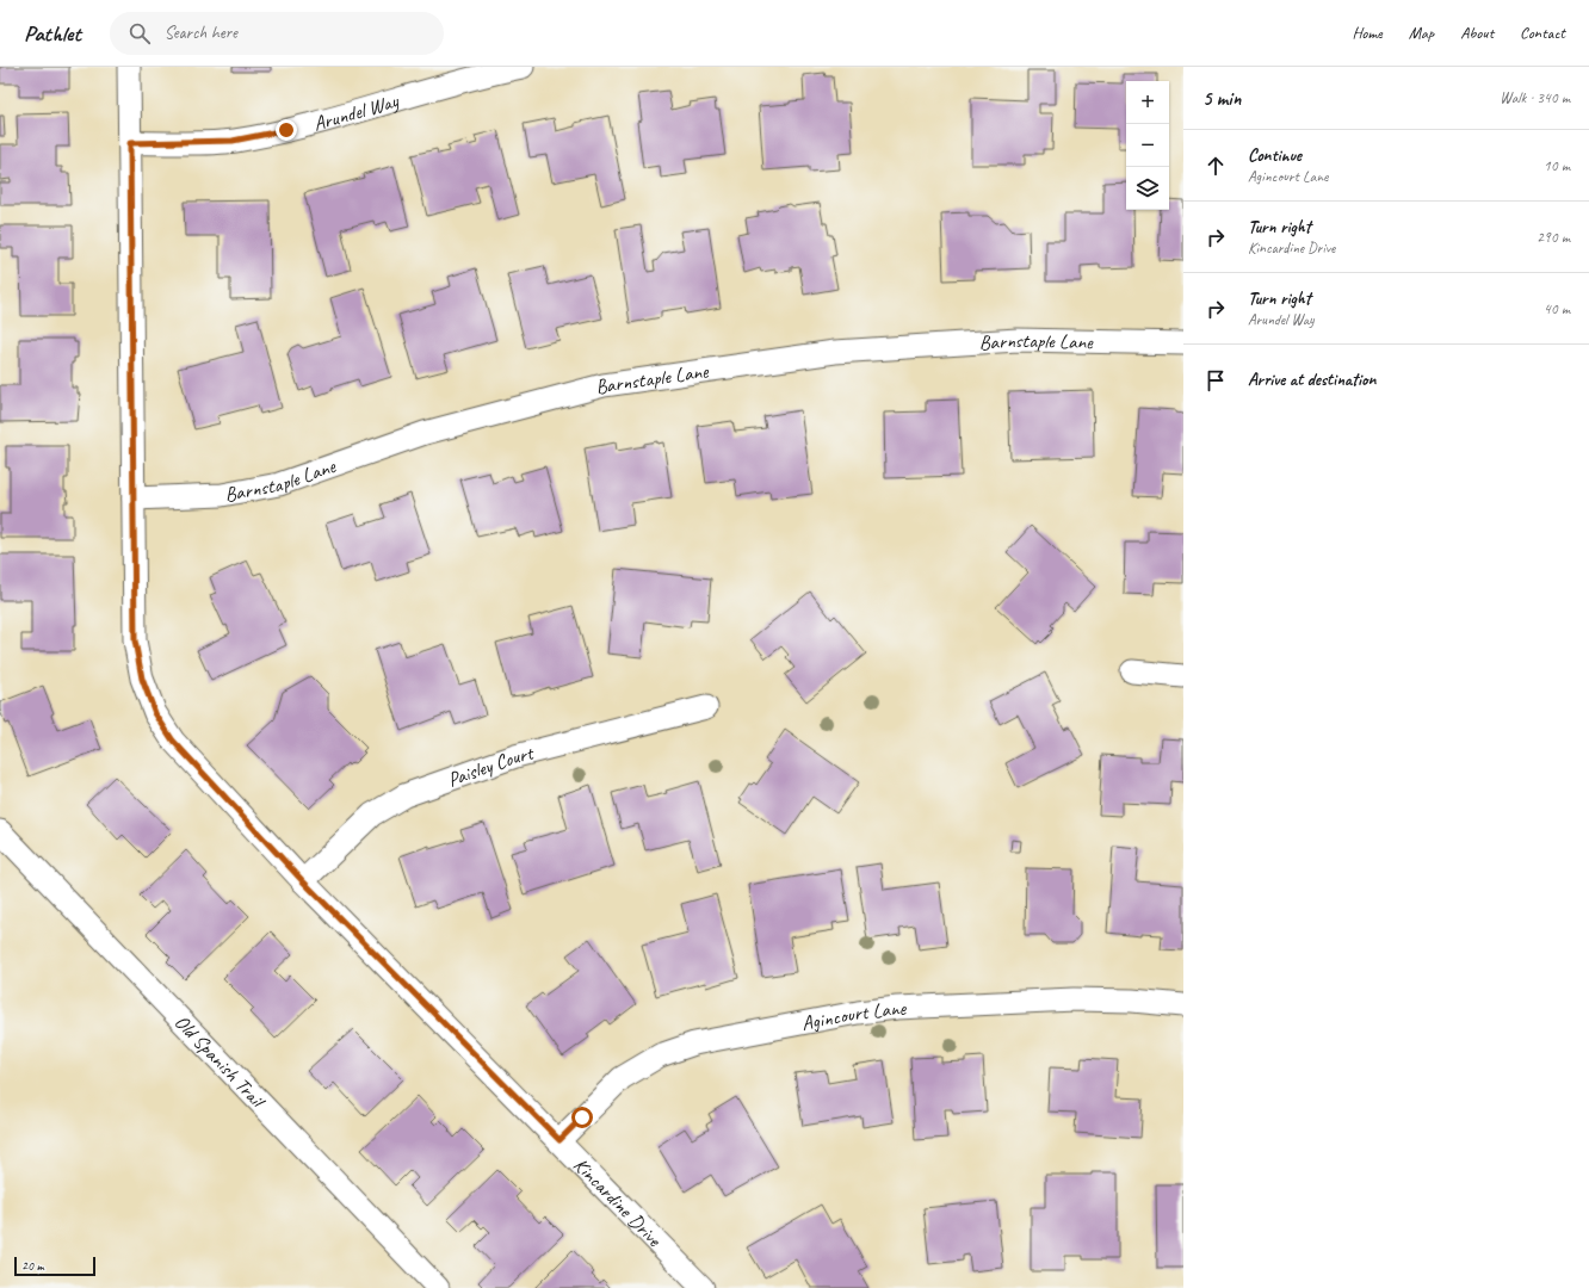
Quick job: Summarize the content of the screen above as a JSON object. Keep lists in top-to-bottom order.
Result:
{
  "streets": {
    "street": [
      "Arundel Way",
      "Barnstaple Lane",
      "Paisley Court",
      "Agincourt Lane",
      "Old Spanish Trail",
      "Kincardine Drive"
    ]
  },
  "crossings": [
    ["Arundel Way", "Kincardine Drive"],
    ["Barnstaple Lane", "Kincardine Drive"],
    ["Paisley Court", "Kincardine Drive"],
    ["Agincourt Lane", "Kincardine Drive"]
  ],
  "scale_bar": "20 m",
  "page": {
    "header": "Pathlet",
    "search": "Search here",
    "nav": [
      "Home",
      "Map",
      "About",
      "Contact"
    ],
    "heading": ["5 min", "Walk · 340 m"],
    "map_buttons": ["+", "−"],
    "list": [
      ["Continue", "Agincourt Lane", "10 m"],
      ["Turn right", "Kincardine Drive", "290 m"],
      ["Turn right", "Arundel Way", "40 m"],
      "Arrive at destination"
    ],
    "scale": "20 m"
  }
}
